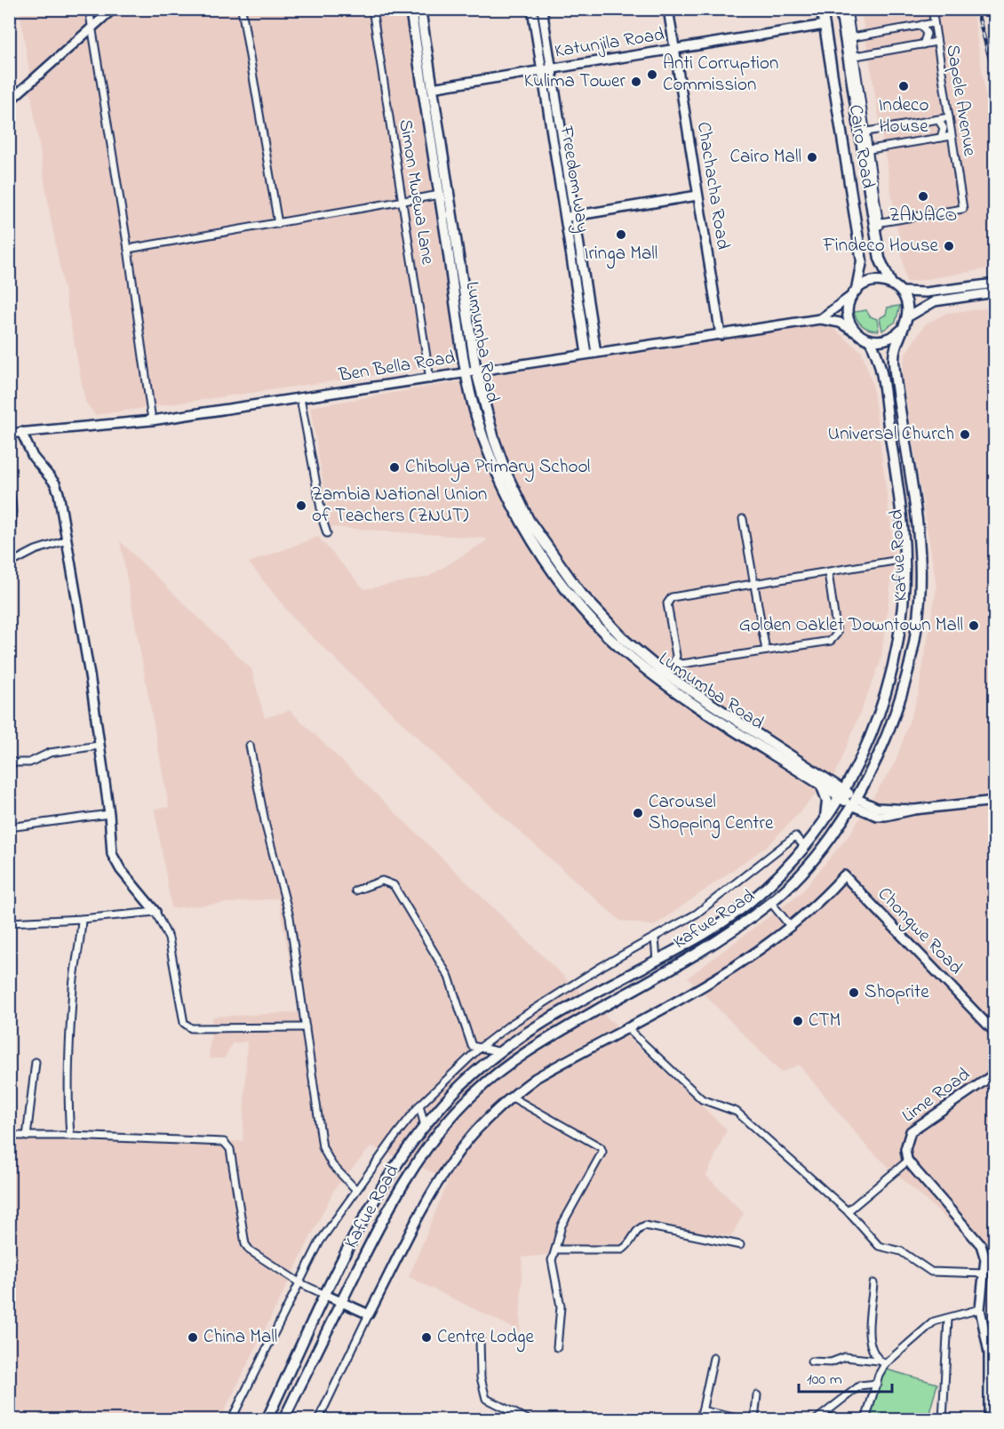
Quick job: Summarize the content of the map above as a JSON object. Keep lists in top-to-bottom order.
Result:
{
  "streets": {
    "main road": ["Cairo Road", "Lumumba Road", "Kafue Road"],
    "street": [
      "Katunjila Road",
      "Sapele Avenue",
      "Freedom Way",
      "Chachacha Road",
      "Simon Mwewa Lane",
      "Ben Bella Road",
      "Chongwe Road",
      "Lime Road"
    ]
  },
  "crossings": [
    ["Katunjila Road", "Cairo Road"],
    ["Katunjila Road", "Freedom Way"],
    ["Katunjila Road", "Chachacha Road"],
    ["Katunjila Road", "Lumumba Road"],
    ["Cairo Road", "Ben Bella Road"],
    ["Cairo Road", "Kafue Road"],
    ["Freedom Way", "Ben Bella Road"],
    ["Chachacha Road", "Ben Bella Road"],
    ["Simon Mwewa Lane", "Ben Bella Road"],
    ["Lumumba Road", "Ben Bella Road"],
    ["Lumumba Road", "Kafue Road"],
    ["Ben Bella Road", "Kafue Road"]
  ],
  "places": [
    "Anti Corruption Commission",
    "Kulima Tower",
    "Indeco House",
    "Cairo Mall",
    "ZANACO",
    "Iringa Mall",
    "Findeco House",
    "Universal Church",
    "Chibolya Primary School",
    "Zambia National Union of Teachers (ZNUT)",
    "Golden Oaklet Downtown Mall",
    "Carousel Shopping Centre",
    "Shoprite",
    "CTM",
    "China Mall",
    "Centre Lodge"
  ],
  "scale_bar": "100 m"
}
